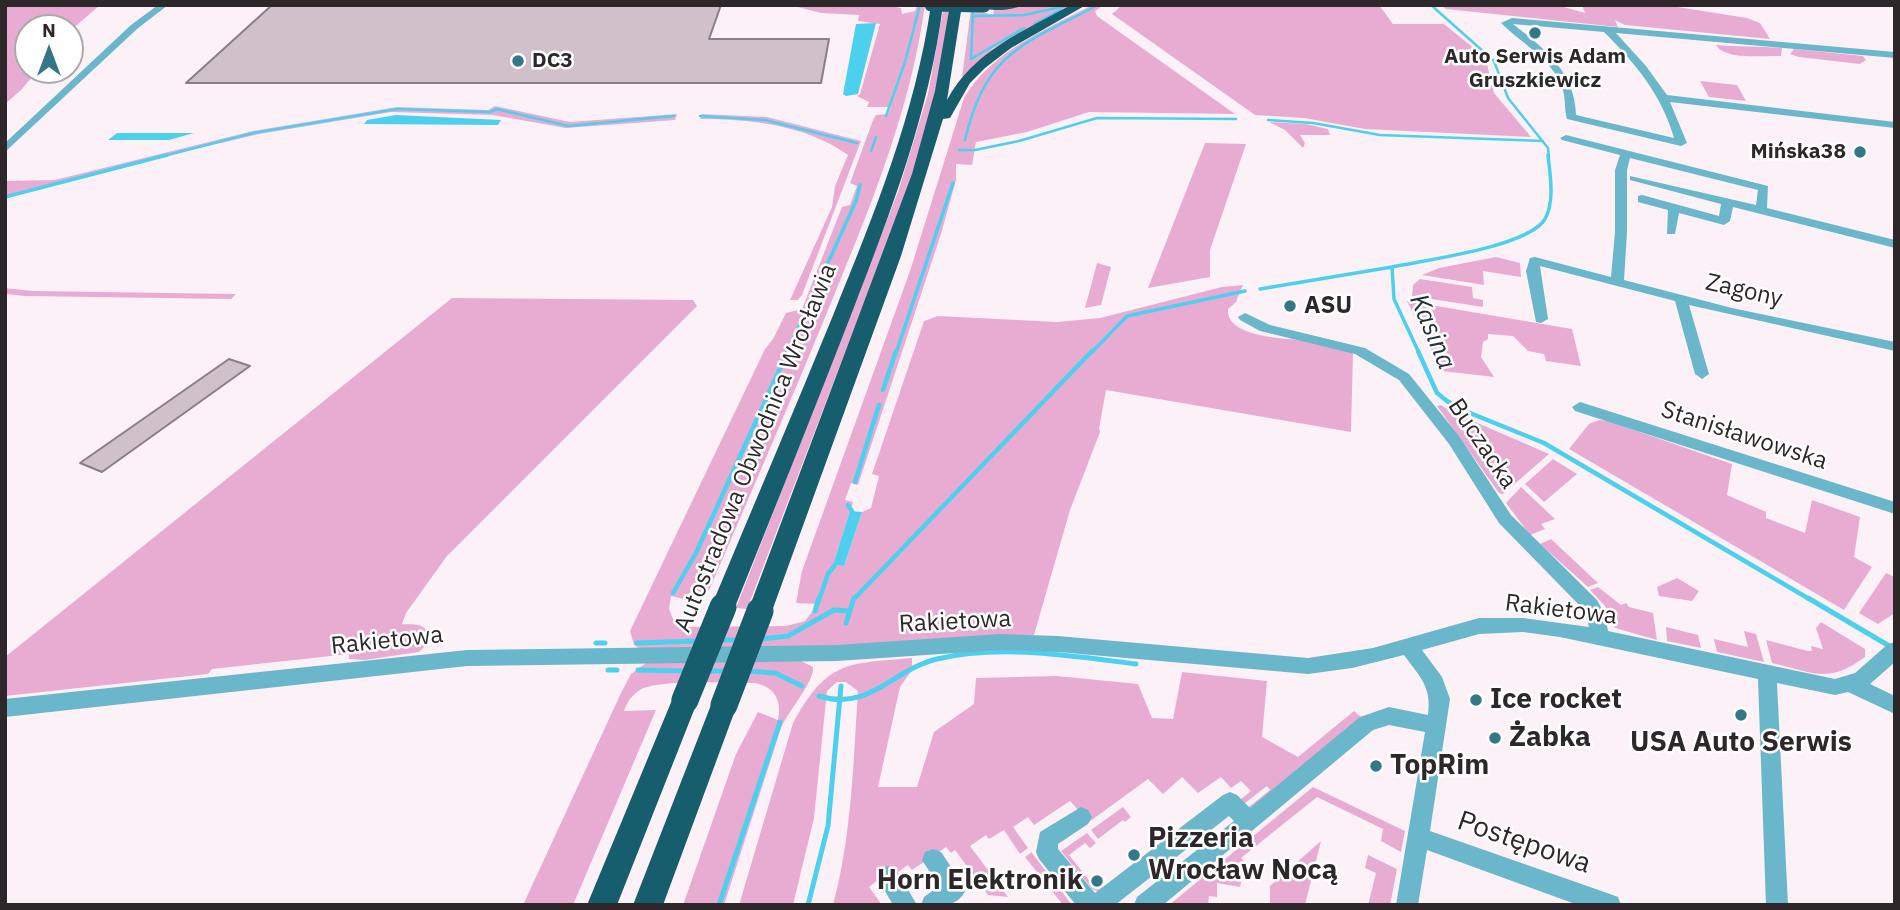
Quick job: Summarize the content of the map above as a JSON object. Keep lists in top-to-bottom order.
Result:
{
  "streets": {
    "highway": ["Autostradowa Obwodnica Wrocławia"],
    "street": [
      "Zagony",
      "Stanisławowska",
      "Buczacka",
      "Rakietowa",
      "Postępowa"
    ]
  },
  "crossings": [
    ["Buczacka", "Rakietowa"]
  ],
  "water": ["Kasina"],
  "places": [
    "Auto Serwis Adam Gruszkiewicz",
    "DC3",
    "Mińska38",
    "ASU",
    "Ice rocket",
    "USA Auto Serwis",
    "Żabka",
    "TopRim",
    "Pizzeria Wrocław Nocą",
    "Horn Elektronik"
  ],
  "north": "top"
}
